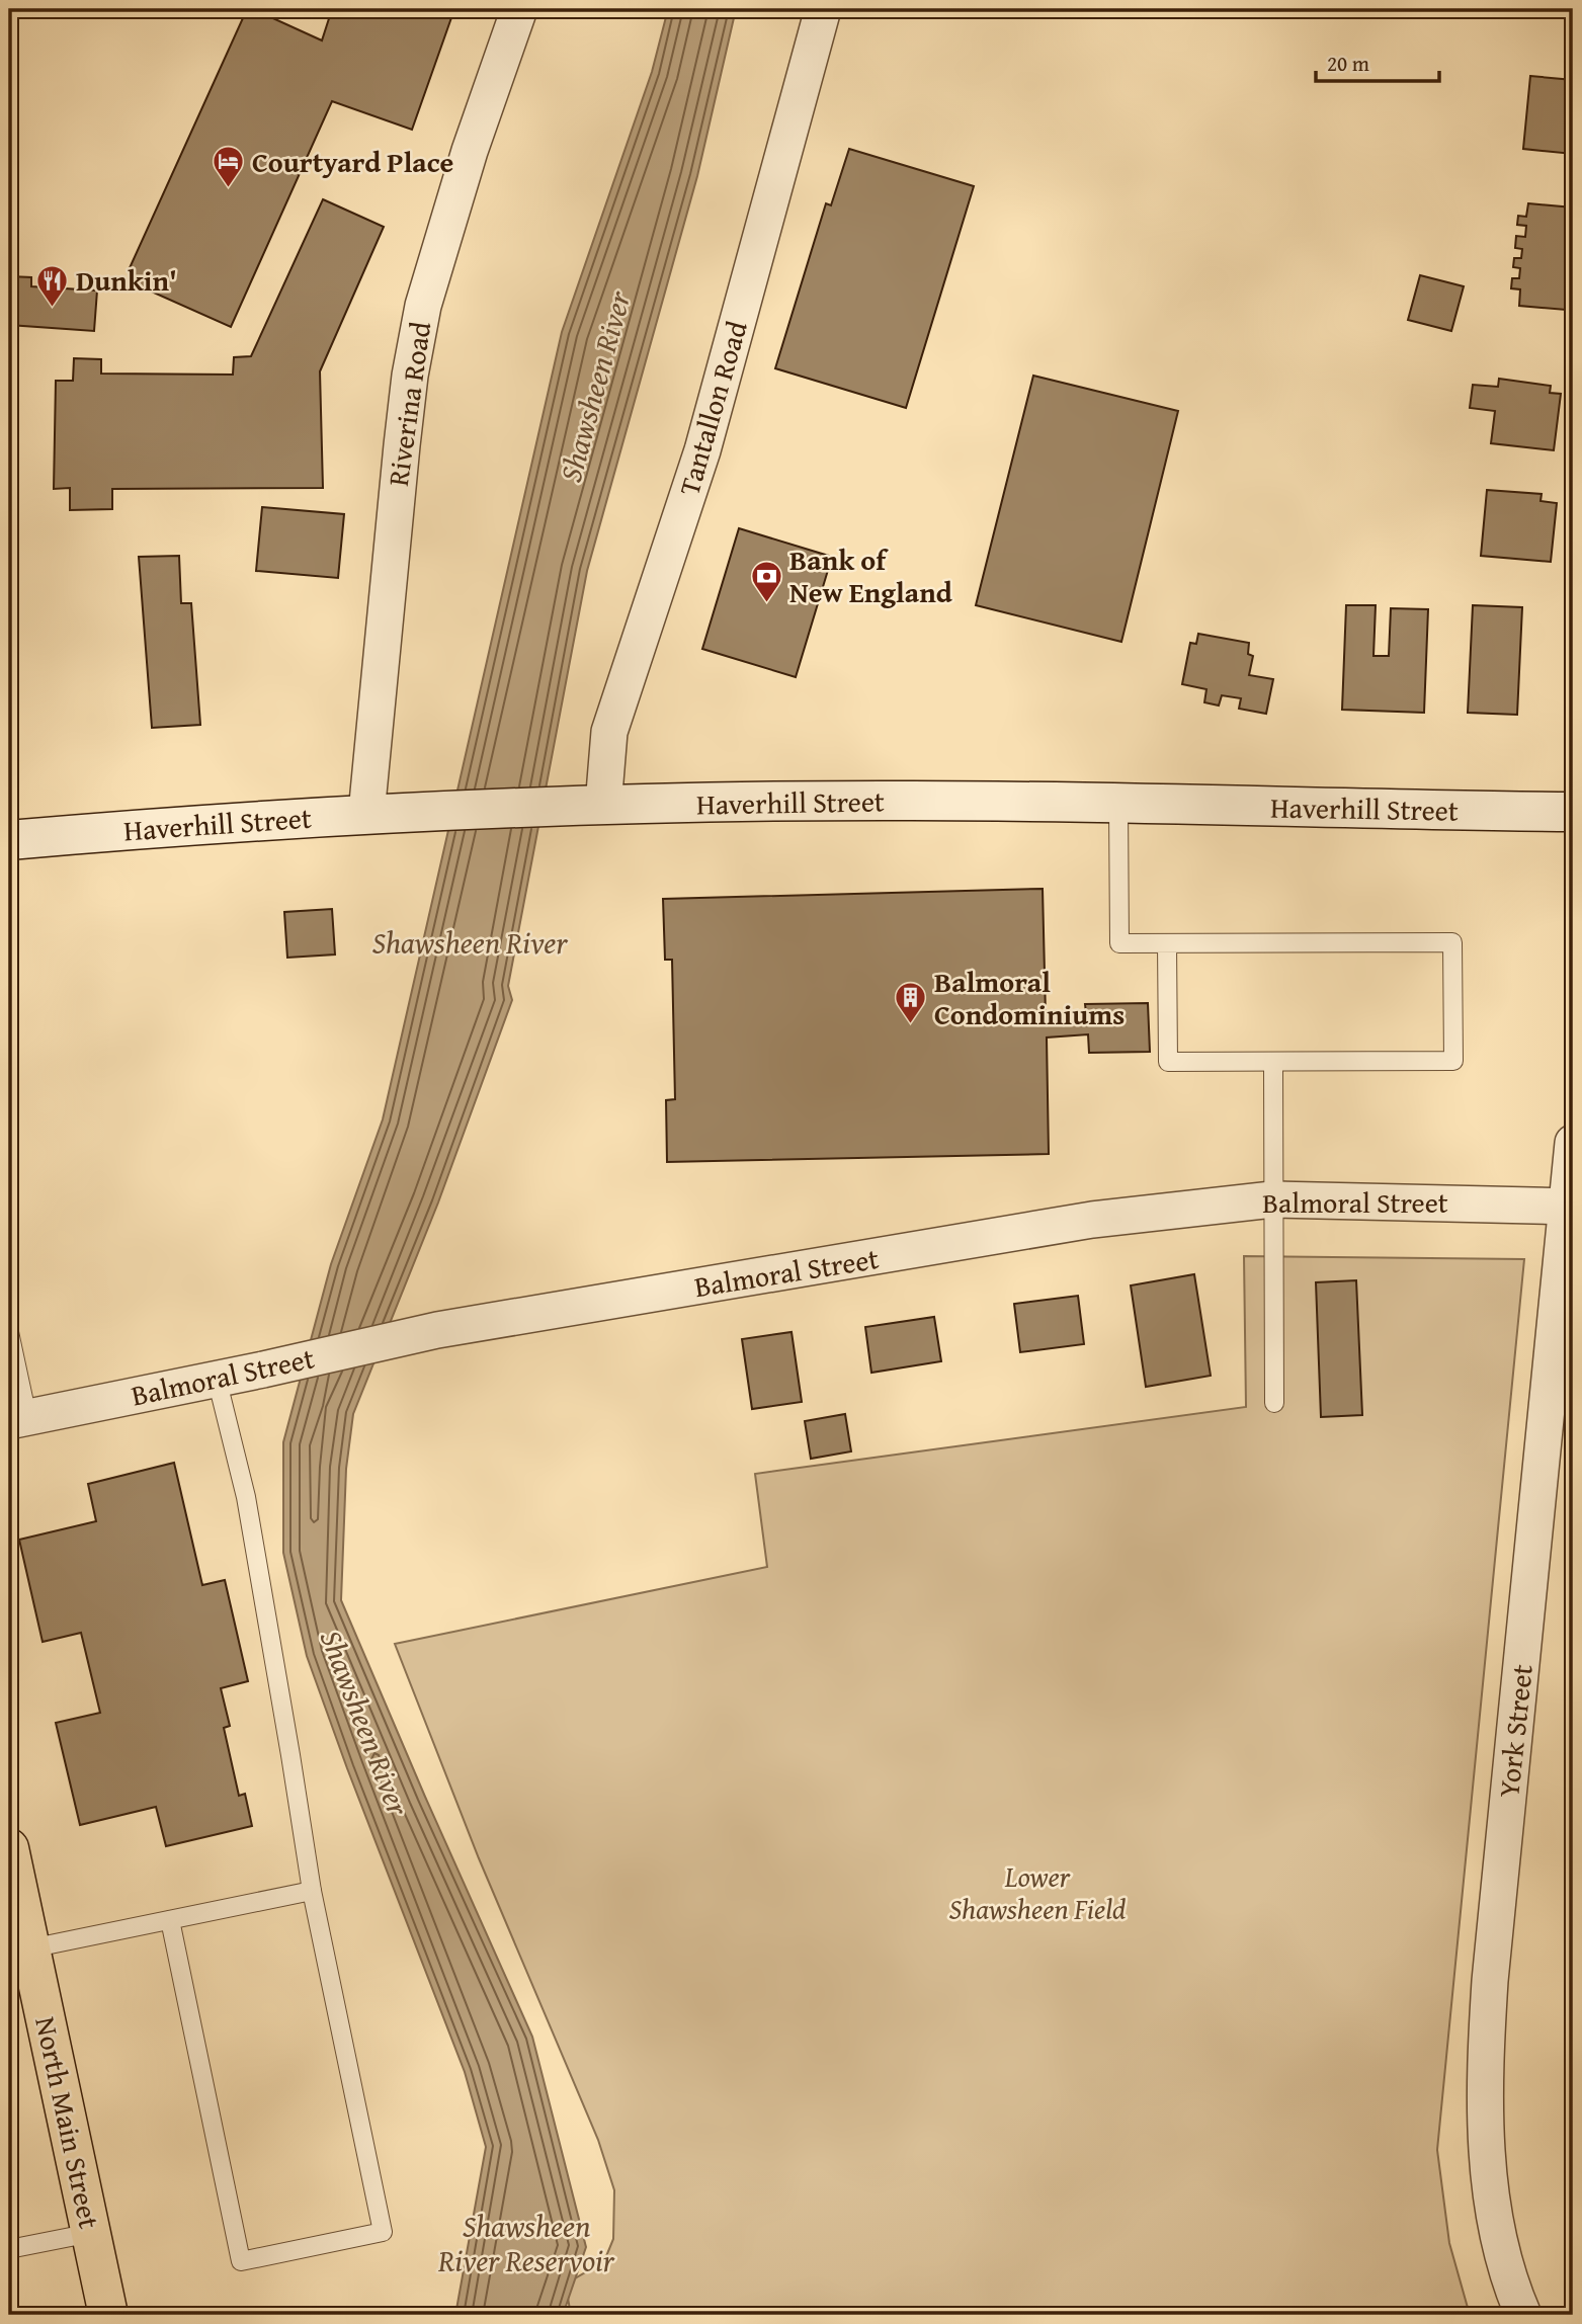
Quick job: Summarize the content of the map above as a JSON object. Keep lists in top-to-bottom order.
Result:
{
  "streets": {
    "main road": ["Haverhill Street", "North Main Street"],
    "street": [
      "Riverina Road",
      "Tantallon Road",
      "Balmoral Street",
      "York Street"
    ]
  },
  "crossings": [
    ["Riverina Road", "Haverhill Street"],
    ["Tantallon Road", "Haverhill Street"],
    ["Balmoral Street", "York Street"]
  ],
  "water": ["Shawsheen River", "Shawsheen River Reservoir"],
  "parks": ["Lower Shawsheen Field"],
  "places": {
    "hotel": ["Courtyard Place"],
    "restaurant": ["Dunkin'"],
    "bank": ["Bank of New England"],
    "building": ["Balmoral Condominiums"]
  },
  "scale_bar": "20 m"
}
